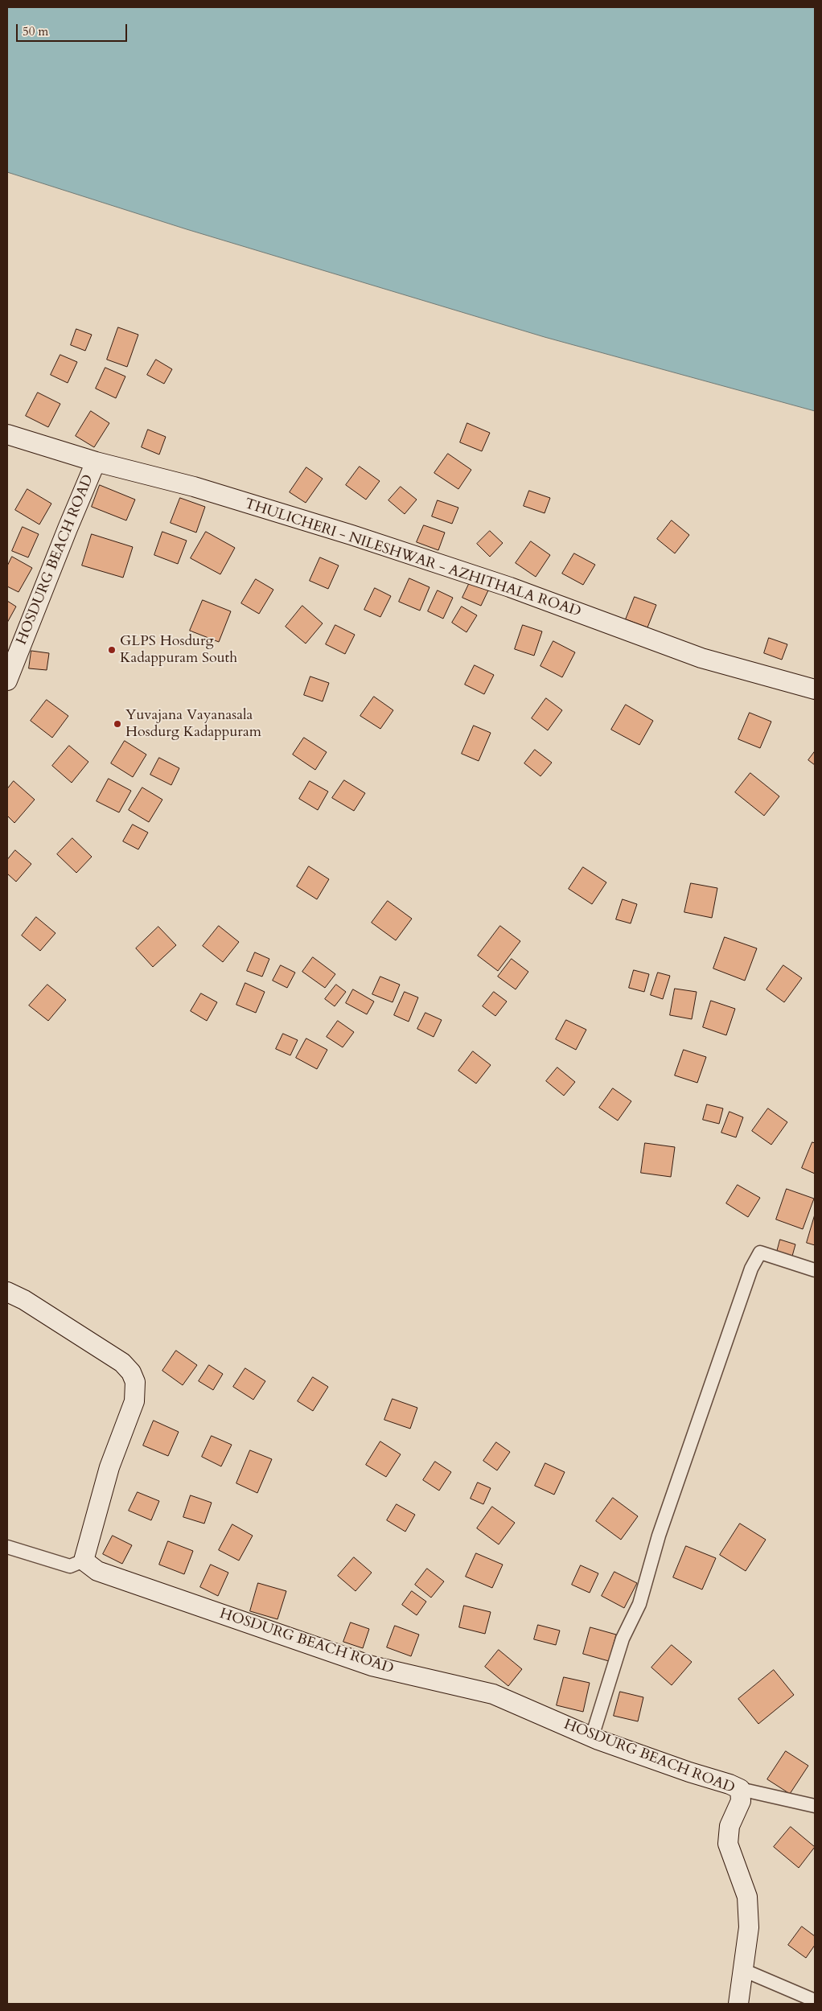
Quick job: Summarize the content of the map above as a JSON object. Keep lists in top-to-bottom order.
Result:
{
  "streets": {
    "street": ["THULICHERI - NILESHWAR - AZHITHALA ROAD", "HOSDURG BEACH ROAD"]
  },
  "crossings": [
    ["THULICHERI - NILESHWAR - AZHITHALA ROAD", "HOSDURG BEACH ROAD"]
  ],
  "places": ["GLPS Hosdurg Kadappuram South", "Yuvajana Vayanasala Hosdurg Kadappuram"],
  "scale_bar": "50 m"
}
